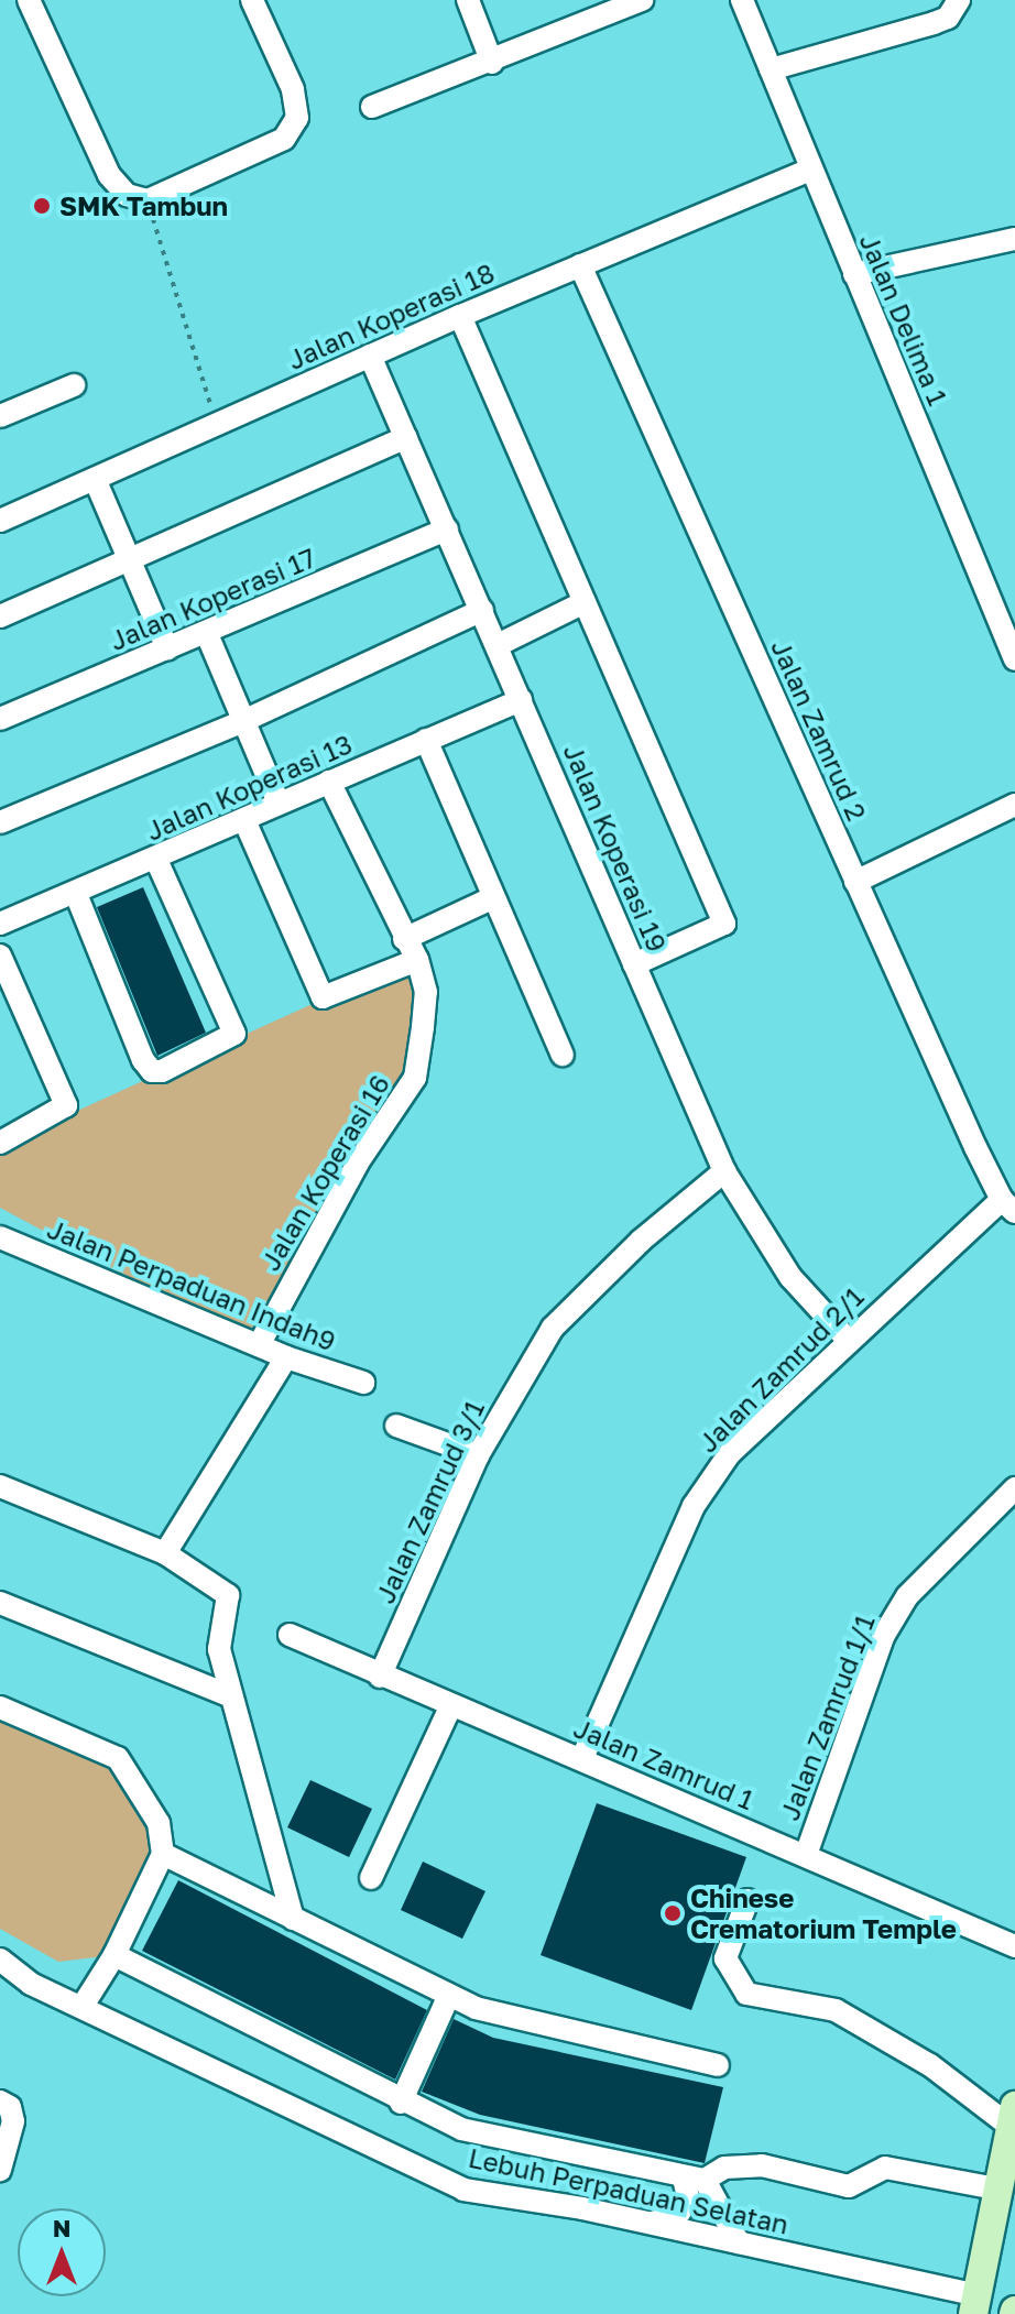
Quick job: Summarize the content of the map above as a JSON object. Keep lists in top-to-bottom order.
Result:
{
  "streets": {
    "street": [
      "Jalan Koperasi 18",
      "Jalan Delima 1",
      "Jalan Koperasi 17",
      "Jalan Zamrud 2",
      "Jalan Koperasi 13",
      "Jalan Koperasi 19",
      "Jalan Koperasi 16",
      "Jalan Perpaduan Indah9",
      "Jalan Zamrud 2/1",
      "Jalan Zamrud 3/1",
      "Jalan Zamrud 1/1",
      "Jalan Zamrud 1",
      "Lebuh Perpaduan Selatan"
    ]
  },
  "crossings": [
    ["Jalan Koperasi 18", "Jalan Delima 1"],
    ["Jalan Koperasi 18", "Jalan Zamrud 2"],
    ["Jalan Koperasi 18", "Jalan Koperasi 19"],
    ["Jalan Koperasi 17", "Jalan Koperasi 19"],
    ["Jalan Zamrud 2", "Jalan Zamrud 2/1"],
    ["Jalan Koperasi 13", "Jalan Koperasi 19"],
    ["Jalan Koperasi 13", "Jalan Koperasi 16"],
    ["Jalan Koperasi 19", "Jalan Zamrud 2/1"],
    ["Jalan Koperasi 19", "Jalan Zamrud 3/1"],
    ["Jalan Koperasi 16", "Jalan Perpaduan Indah9"],
    ["Jalan Zamrud 2/1", "Jalan Zamrud 1"],
    ["Jalan Zamrud 3/1", "Jalan Zamrud 1"],
    ["Jalan Zamrud 1/1", "Jalan Zamrud 1"]
  ],
  "places": ["SMK Tambun", "Chinese Crematorium Temple"],
  "north": "top"
}
